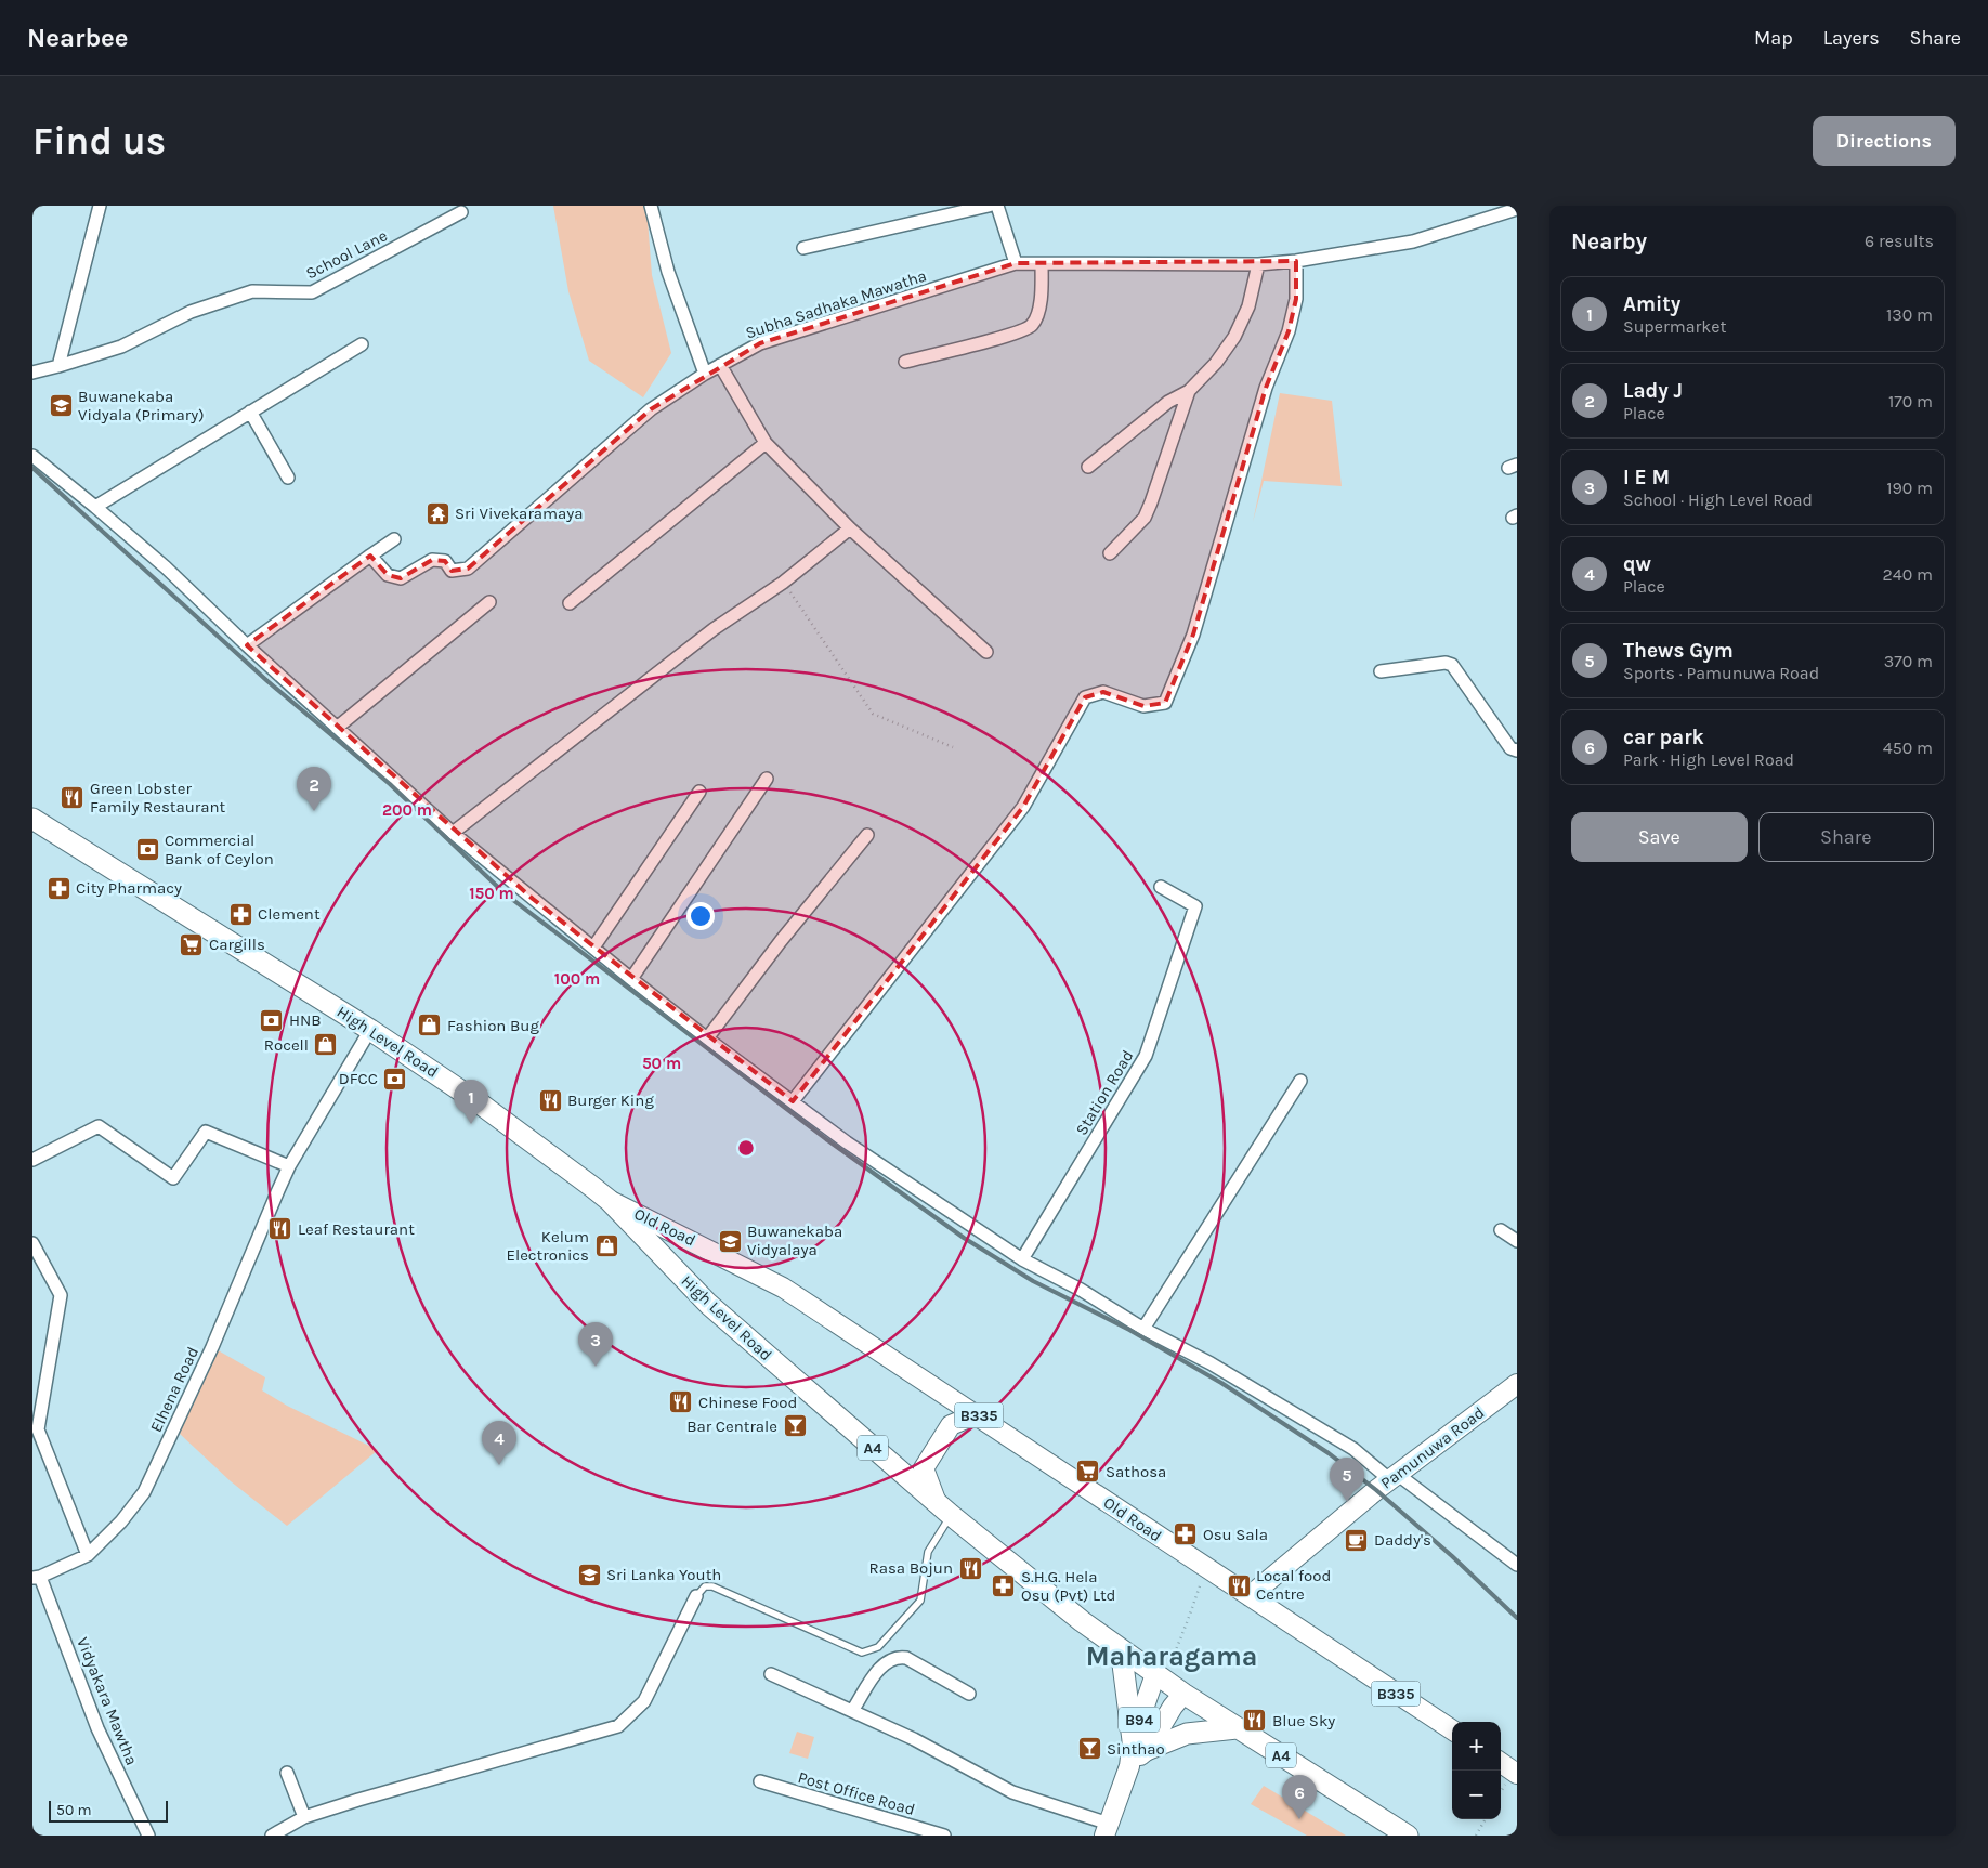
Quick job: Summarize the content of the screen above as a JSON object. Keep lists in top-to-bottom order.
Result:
{
  "streets": {
    "highway": ["High Level Road", "A4"],
    "main road": [
      "Old Road",
      "B335",
      "Pamunuwa Road",
      "B94"
    ],
    "street": [
      "School Lane",
      "Subha Sadhaka Mawatha",
      "Station Road",
      "Elhena Road",
      "Vidyakara Mawtha",
      "Post Office Road"
    ]
  },
  "crossings": [
    ["High Level Road", "Old Road"],
    ["High Level Road", "Elhena Road"],
    ["High Level Road", "B94"],
    ["Old Road", "Pamunuwa Road"],
    ["Elhena Road", "Vidyakara Mawtha"]
  ],
  "districts": ["Maharagama"],
  "places": {
    "school or university": ["Buwanekaba Vidyala (Primary)", "Buwanekaba Vidyalaya", "Sri Lanka Youth"],
    "temple": ["Sri Vivekaramaya"],
    "restaurant": [
      "Green Lobster Family Restaurant",
      "Burger King",
      "Leaf Restaurant",
      "Chinese Food",
      "Rasa Bojun",
      "Local food Centre",
      "Blue Sky"
    ],
    "bank": ["Commercial Bank of Ceylon", "HNB", "DFCC"],
    "pharmacy": [
      "City Pharmacy",
      "Clement",
      "Osu Sala",
      "S.H.G. Hela Osu (Pvt) Ltd"
    ],
    "supermarket": ["Cargills", "Sathosa"],
    "shop": ["Fashion Bug", "Rocell", "Kelum Electronics"],
    "bar": ["Bar Centrale", "Sinthao"],
    "cafe": ["Daddy's"]
  },
  "scale_bar": "50 m",
  "page": {
    "header": "Nearbee",
    "nav": ["Map", "Layers", "Share"],
    "buttons": [
      "Directions",
      ["Save", "Share"]
    ],
    "title": "Find us",
    "heading": ["Nearby", "6 results"],
    "list": [
      {
        "mark": "1",
        "name": "Amity",
        "note": "Supermarket",
        "value": "130 m"
      },
      {
        "mark": "2",
        "name": "Lady J",
        "note": "Place",
        "value": "170 m"
      },
      {
        "mark": "3",
        "name": "I E M",
        "note": "School · High Level Road",
        "value": "190 m"
      },
      {
        "mark": "4",
        "name": "qw",
        "note": "Place",
        "value": "240 m"
      },
      {
        "mark": "5",
        "name": "Thews Gym",
        "note": "Sports · Pamunuwa Road",
        "value": "370 m"
      },
      {
        "mark": "6",
        "name": "car park",
        "note": "Park · High Level Road",
        "value": "450 m"
      }
    ],
    "pins": [
      "2",
      "1",
      "3",
      "4",
      "5",
      "6"
    ],
    "map_buttons": ["+", "−"],
    "scale": "50 m"
  },
  "rings": [
    "200 m",
    "150 m",
    "100 m",
    "50 m"
  ]
}
